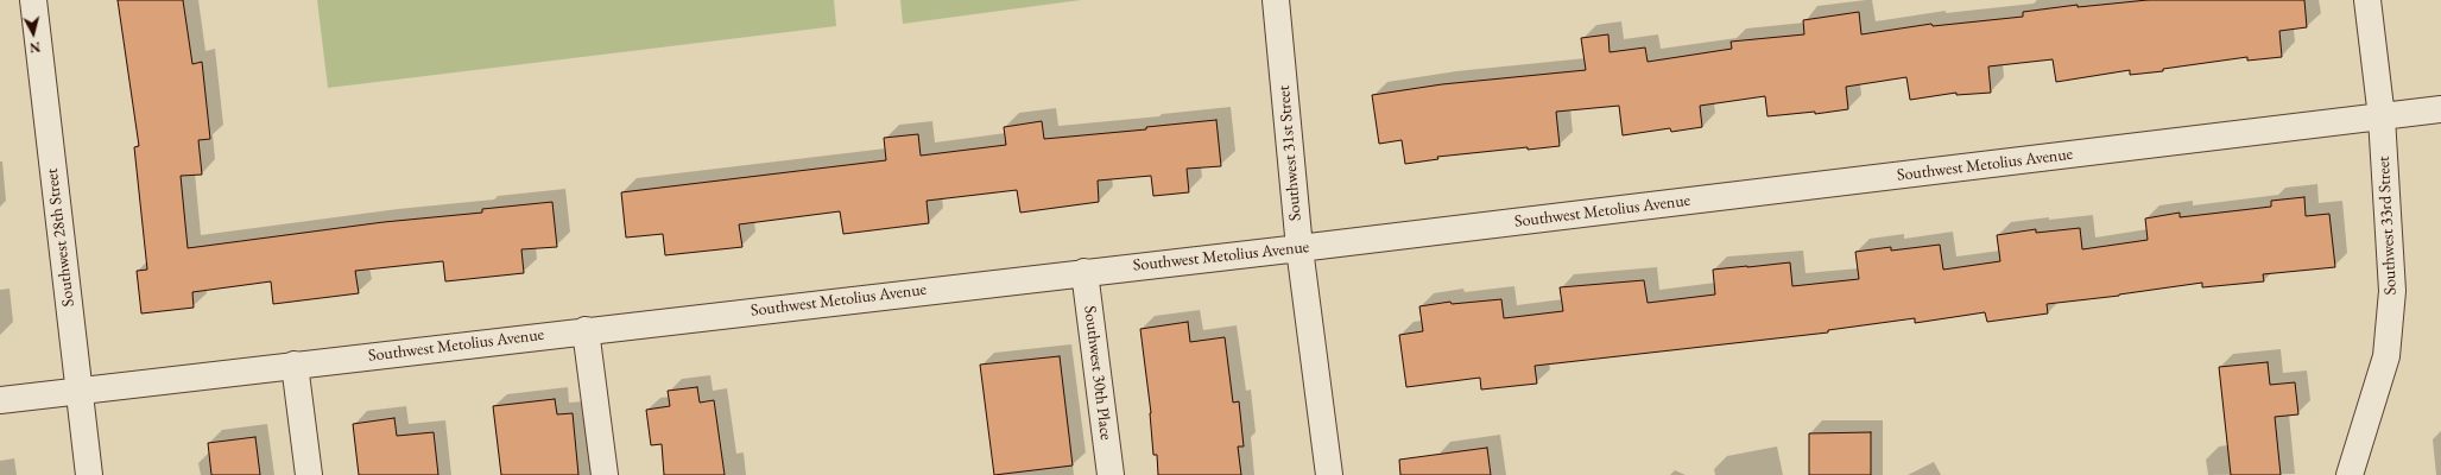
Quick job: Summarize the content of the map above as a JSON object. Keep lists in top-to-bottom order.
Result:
{
  "streets": {
    "street": [
      "Southwest 31st Street",
      "Southwest Metolius Avenue",
      "Southwest 33rd Street",
      "Southwest 28th Street",
      "Southwest 30th Place"
    ]
  },
  "crossings": [
    ["Southwest 31st Street", "Southwest Metolius Avenue"],
    ["Southwest Metolius Avenue", "Southwest 33rd Street"],
    ["Southwest Metolius Avenue", "Southwest 28th Street"],
    ["Southwest Metolius Avenue", "Southwest 30th Place"]
  ],
  "north": "bottom"
}
